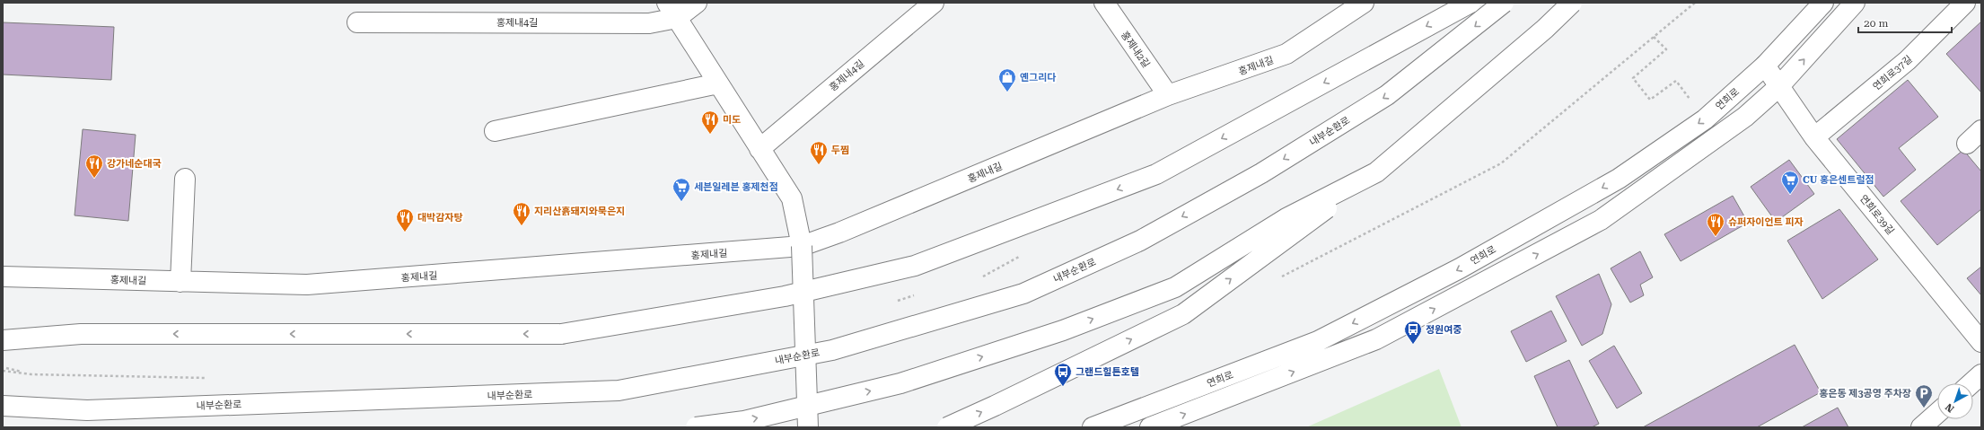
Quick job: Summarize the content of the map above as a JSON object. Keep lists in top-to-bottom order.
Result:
{
  "streets": {
    "main road": [
      "홍제내4길",
      "홍제내2길",
      "홍제내길",
      "연희로37길",
      "연희로",
      "내부순환로",
      "연희로39길"
    ]
  },
  "crossings": [
    ["홍제내2길", "홍제내길"],
    ["연희로37길", "연희로39길"],
    ["연희로", "연희로39길"]
  ],
  "places": {
    "shop": ["옌그리다"],
    "restaurant": [
      "미도",
      "두찜",
      "강가네순대국",
      "지리산흙돼지와묵은지",
      "대박감자탕",
      "슈퍼자이언트 피자"
    ],
    "supermarket": ["CU 홍은센트럴점", "세븐일레븐 홍제천점"],
    "bus stop": ["정원여중", "그랜드힐튼호텔"],
    "parking": ["홍은동 제3공영 주차장"]
  },
  "scale_bar": "20 m",
  "north": "bottom left"
}
